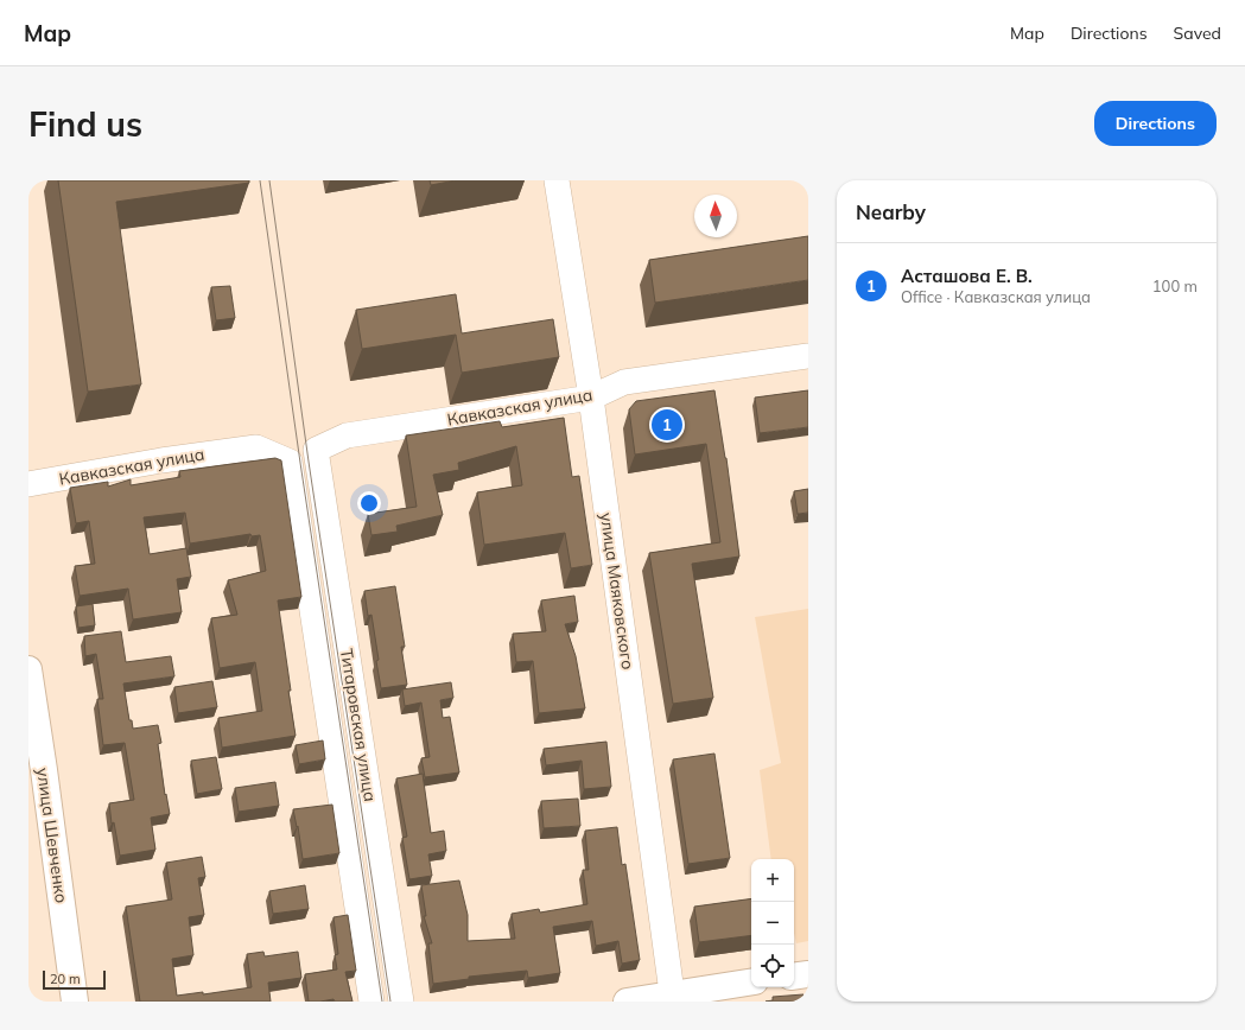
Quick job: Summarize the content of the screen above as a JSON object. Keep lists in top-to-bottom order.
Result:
{
  "streets": {
    "street": [
      "Кавказская улица",
      "улица Маяковского",
      "Титаровская улица",
      "улица Шевченко"
    ]
  },
  "crossings": [
    ["Кавказская улица", "улица Маяковского"],
    ["Кавказская улица", "Титаровская улица"]
  ],
  "scale_bar": "20 m",
  "north": "top",
  "page": {
    "header": "Map",
    "nav": ["Map", "Directions", "Saved"],
    "buttons": "Directions",
    "title": "Find us",
    "heading": "Nearby",
    "list": [
      {
        "mark": "1",
        "name": "Асташова Е. В.",
        "note": "Office · Кавказская улица",
        "value": "100 m"
      }
    ],
    "pins": "1",
    "map_buttons": ["+", "−"],
    "scale": "20 m"
  }
}
